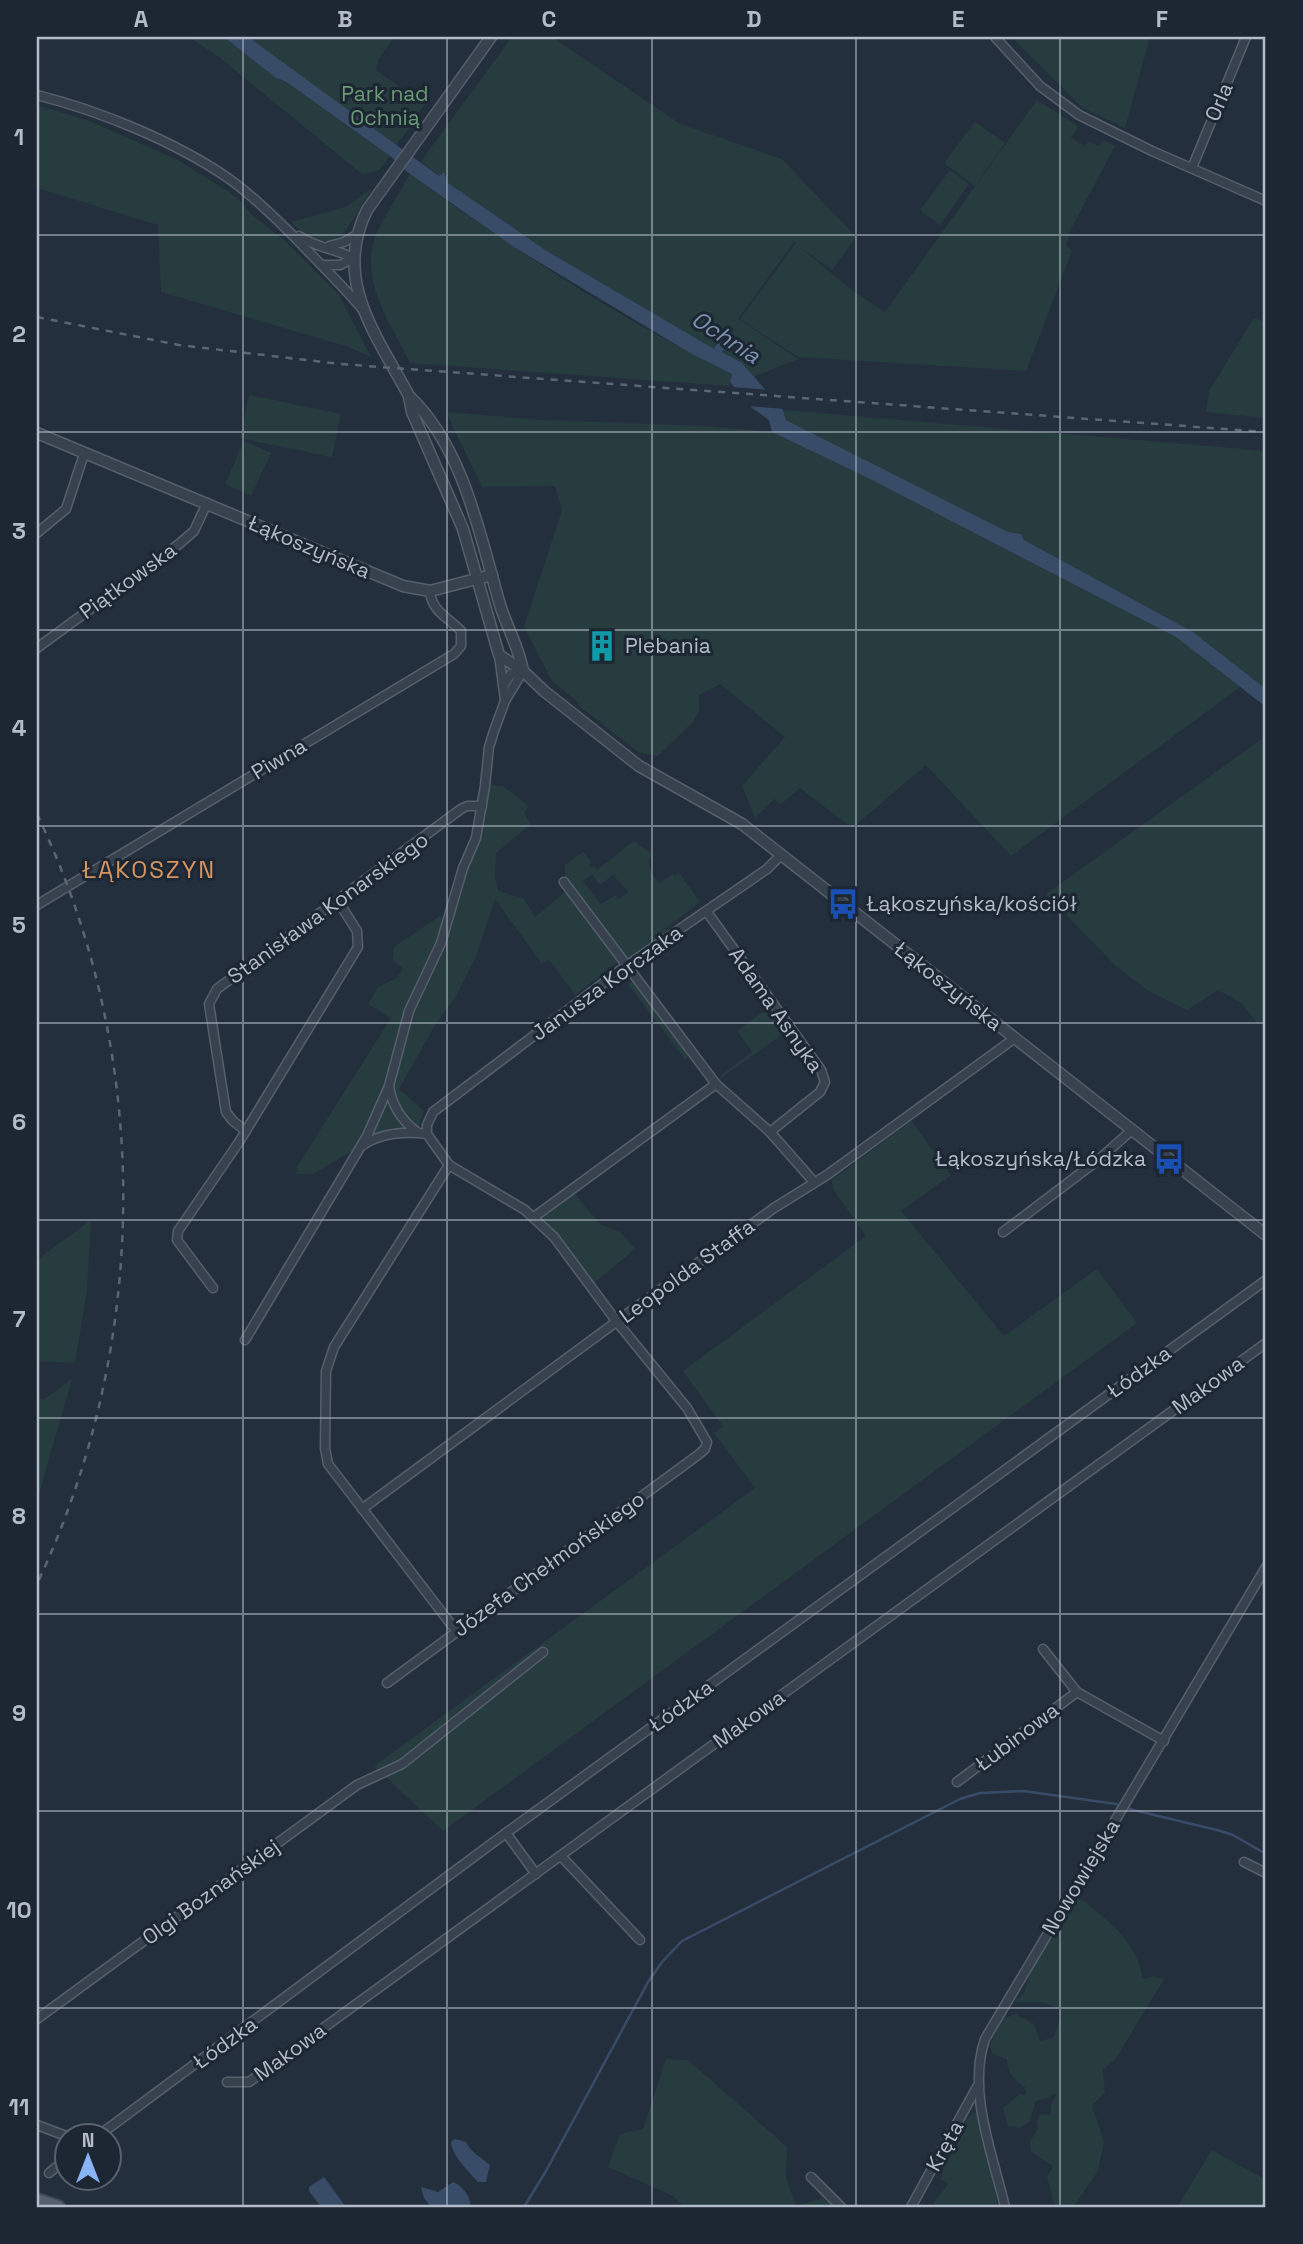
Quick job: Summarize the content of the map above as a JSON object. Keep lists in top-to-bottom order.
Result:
{
  "streets": {
    "street": [
      "Orla",
      "Łąkoszyńska",
      "Piątkowska",
      "Piwna",
      "Stanisława Konarskiego",
      "Janusza Korczaka",
      "Adama Asnyka",
      "Leopolda Staffa",
      "Łódzka",
      "Makowa",
      "Józefa Chełmońskiego",
      "Łubinowa",
      "Nowowiejska",
      "Olgi Boznańskiej",
      "Kręta"
    ]
  },
  "crossings": [
    ["Łąkoszyńska", "Piątkowska"],
    ["Łąkoszyńska", "Piwna"],
    ["Łąkoszyńska", "Janusza Korczaka"],
    ["Łąkoszyńska", "Leopolda Staffa"],
    ["Janusza Korczaka", "Adama Asnyka"],
    ["Leopolda Staffa", "Józefa Chełmońskiego"],
    ["Łubinowa", "Nowowiejska"],
    ["Nowowiejska", "Kręta"]
  ],
  "districts": ["ŁĄKOSZYN"],
  "water": ["Ochnia"],
  "parks": ["Park nad Ochnią"],
  "places": {
    "building": ["Plebania"],
    "bus stop": ["Łąkoszyńska/kościół", "Łąkoszyńska/Łódzka"]
  },
  "north": "top",
  "grid": {
    "columns": [
      "A",
      "B",
      "C",
      "D",
      "E",
      "F"
    ],
    "rows": [
      "1",
      "2",
      "3",
      "4",
      "5",
      "6",
      "7",
      "8",
      "9",
      "10",
      "11"
    ]
  }
}
